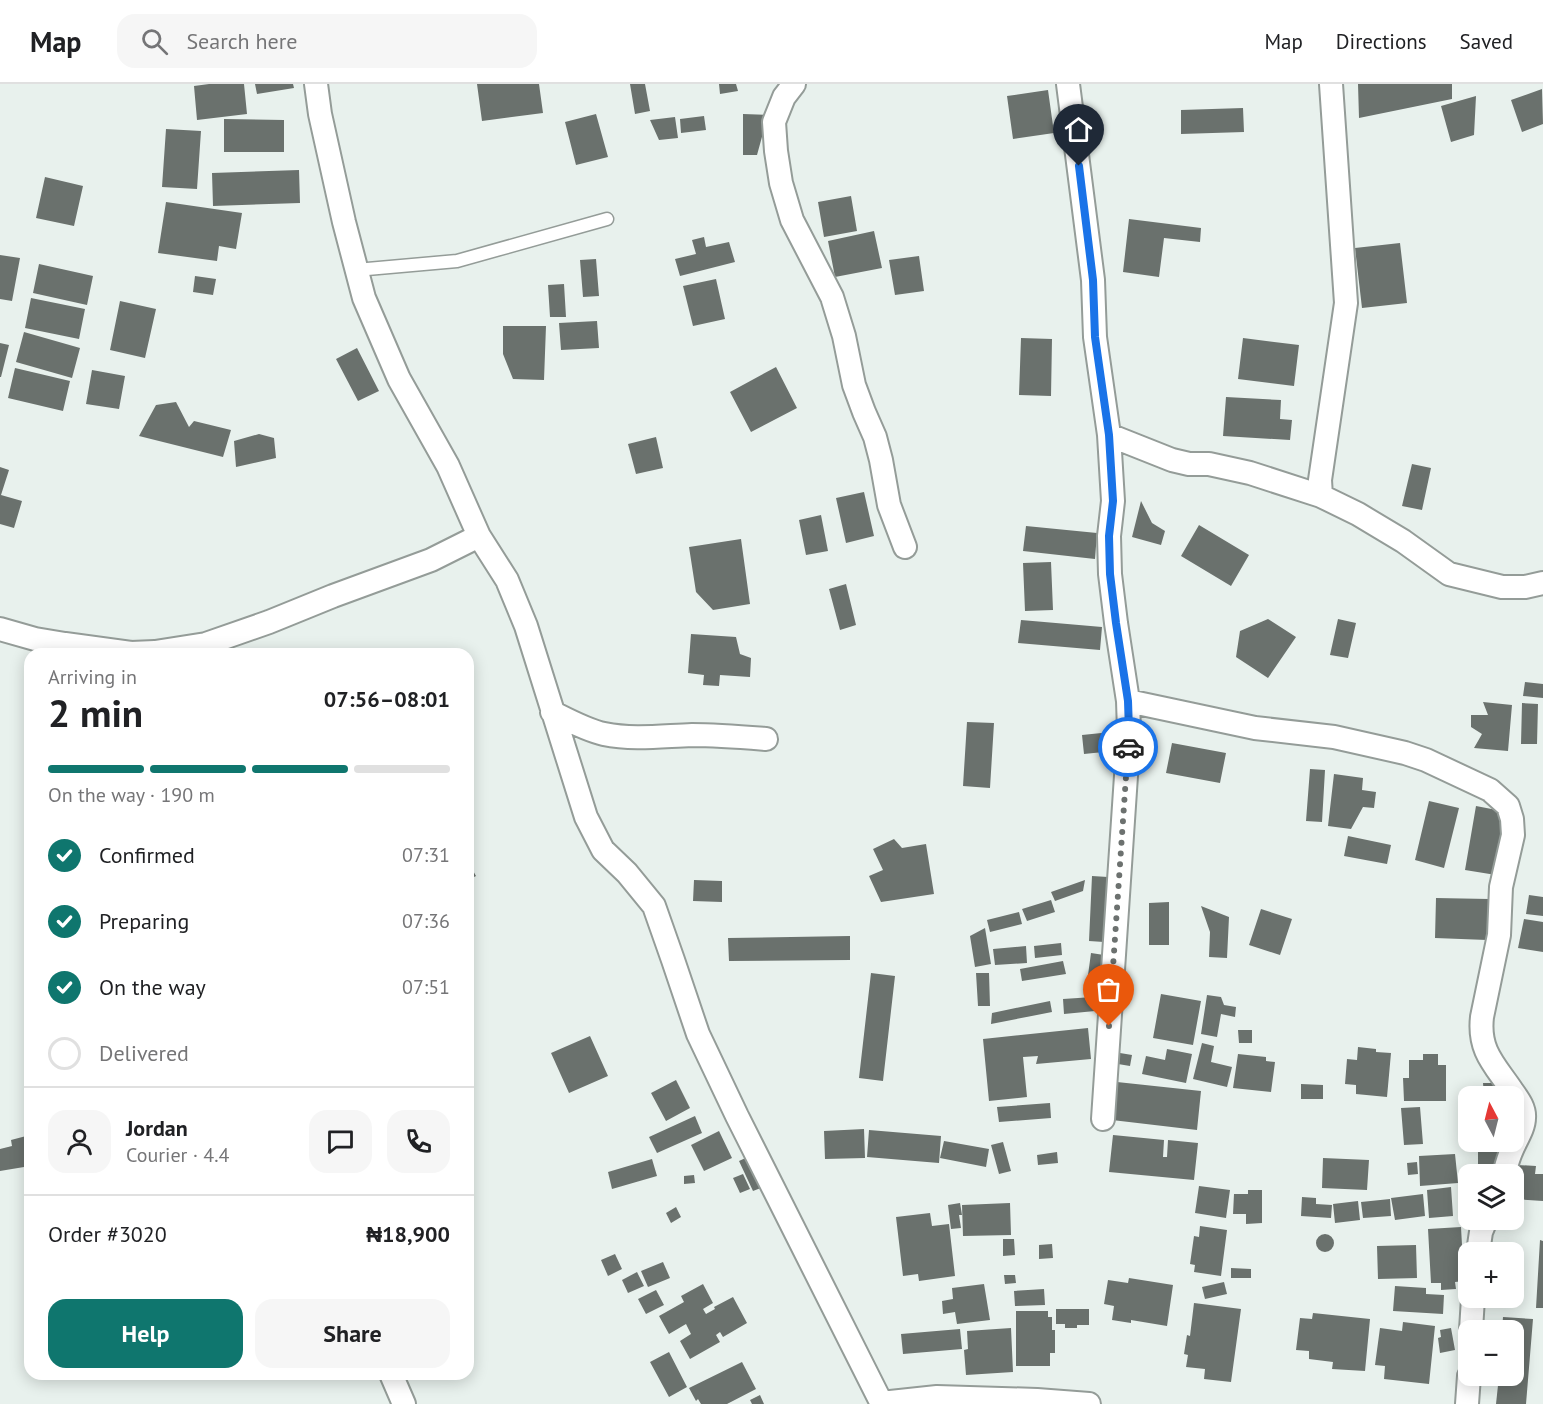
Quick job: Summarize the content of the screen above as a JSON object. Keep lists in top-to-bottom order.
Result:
{
  "north": "top",
  "page": {
    "header": "Map",
    "search": "Search here",
    "nav": ["Map", "Directions", "Saved"],
    "heading": ["2 min", "Arriving in", "07:56–08:01"],
    "panel": [
      "Jordan",
      "Courier · 4.4",
      "Order #3020",
      "₦18,900"
    ],
    "bar": "On the way · 190 m",
    "list": [
      ["Confirmed", "07:31"],
      ["Preparing", "07:36"],
      ["On the way", "07:51"],
      "Delivered"
    ],
    "map_buttons": ["+", "−"],
    "buttons": ["Help", "Share"]
  }
}
